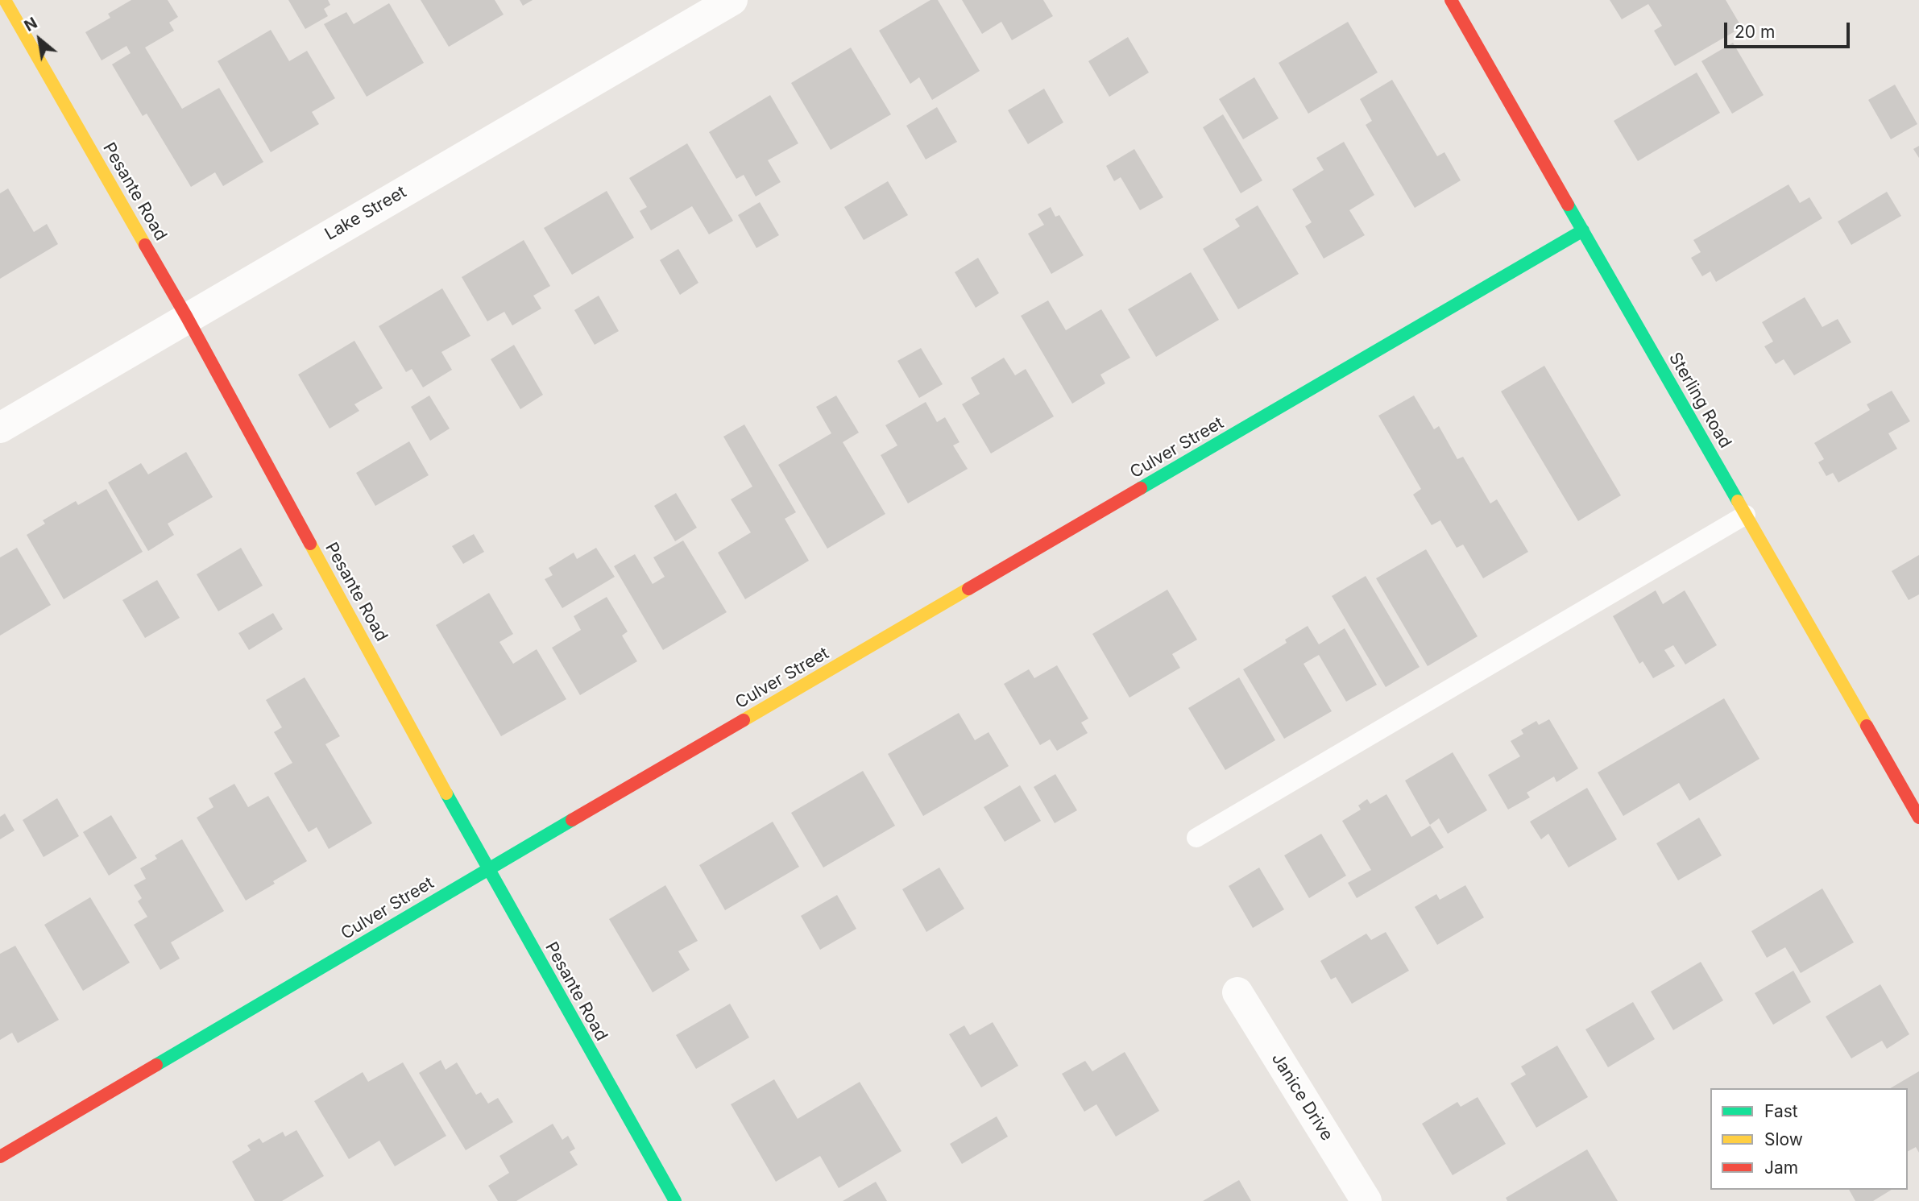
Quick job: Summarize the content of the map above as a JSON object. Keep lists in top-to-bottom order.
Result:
{
  "streets": {
    "street": [
      "Pesante Road",
      "Lake Street",
      "Sterling Road",
      "Culver Street",
      "Janice Drive"
    ]
  },
  "crossings": [
    ["Pesante Road", "Lake Street"],
    ["Pesante Road", "Culver Street"],
    ["Sterling Road", "Culver Street"]
  ],
  "legend": ["Fast", "Slow", "Jam"],
  "scale_bar": "20 m",
  "north": "top left"
}
